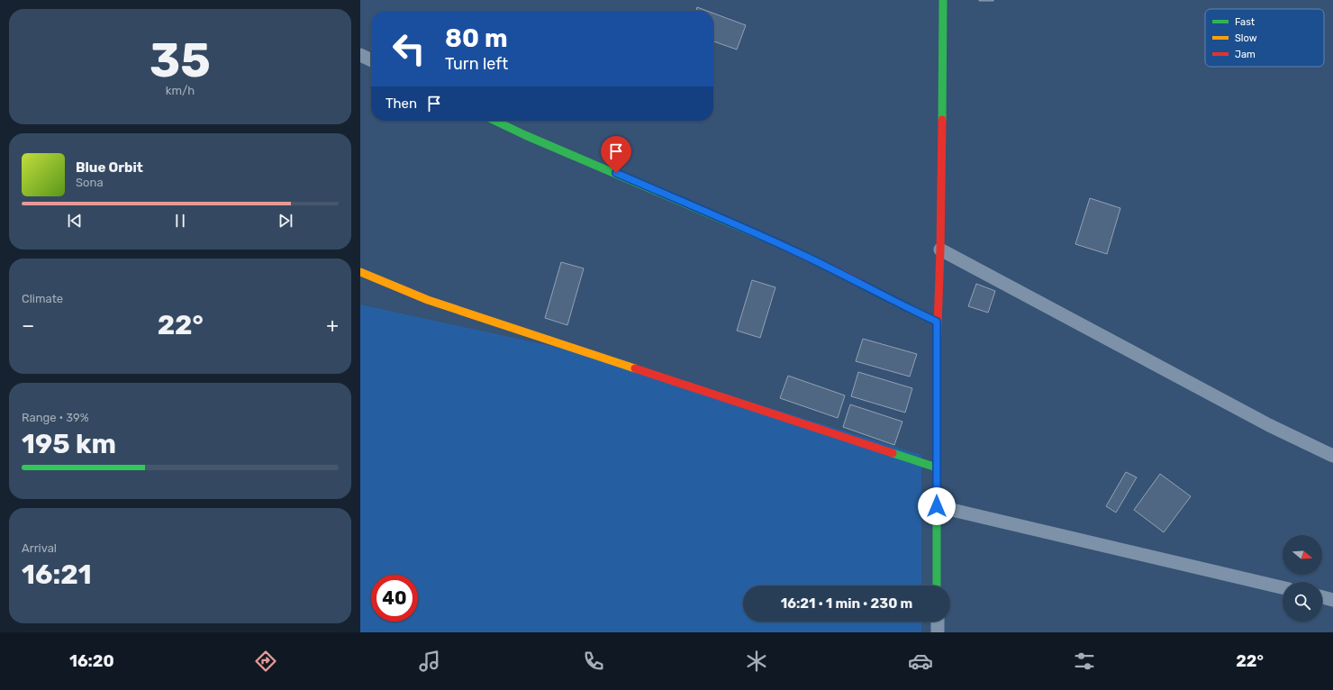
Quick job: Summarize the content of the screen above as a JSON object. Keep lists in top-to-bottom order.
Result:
{
  "legend": ["Fast", "Slow", "Jam"],
  "north": "right",
  "page": {
    "tile": [
      ["35", "km/h"],
      "Climate",
      ["Range · 39%", "195 km"],
      ["Arrival", "16:21"]
    ],
    "turn": ["80 m", "Turn left"],
    "then": "Then",
    "song": ["Blue Orbit", "Sona"],
    "heat": ["−", "22°", "+"],
    "limit": "40",
    "trip": "16:21 · 1 min · 230 m",
    "tabs": ["16:20", "22°"]
  }
}
